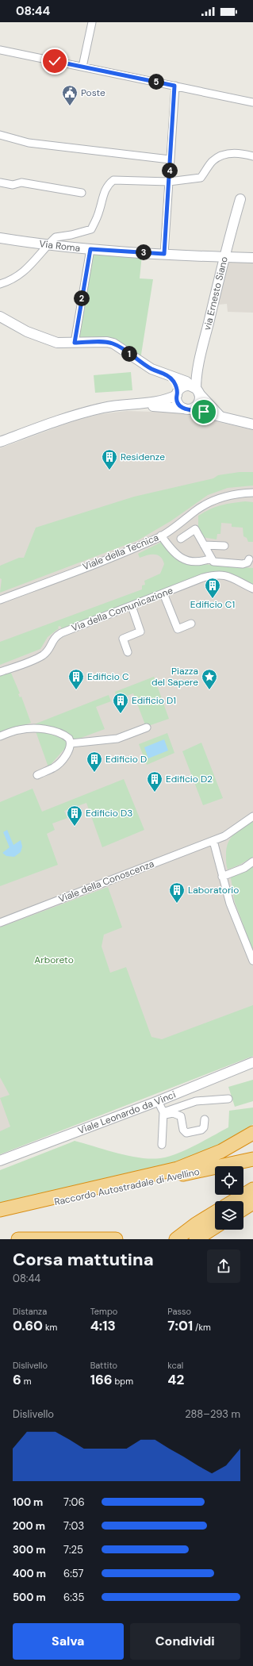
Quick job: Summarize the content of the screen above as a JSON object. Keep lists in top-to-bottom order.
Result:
{
  "streets": {
    "highway": ["Raccordo Autostradale di Avellino"],
    "street": [
      "Via Roma",
      "via Ernesto Siano",
      "Viale della Tecnica",
      "Via della Comunicazione",
      "Viale della Conoscenza",
      "Viale Leonardo da Vinci"
    ]
  },
  "crossings": [
    ["Via Roma", "via Ernesto Siano"]
  ],
  "parks": ["Arboreto"],
  "places": {
    "public building": ["Poste"],
    "building": [
      "Residenze",
      "Edificio C1",
      "Edificio C",
      "Edificio D1",
      "Edificio D",
      "Edificio D2",
      "Edificio D3",
      "Laboratorio"
    ],
    "place": ["Piazza del Sapere"]
  },
  "page": {
    "status": "08:44",
    "pins": [
      "5",
      "4",
      "3",
      "2",
      "1"
    ],
    "heading": ["Corsa mattutina", "08:44"],
    "stats": [
      ["Distanza", "0.60 km"],
      ["Tempo", "4:13"],
      ["Passo", "7:01 /km"],
      ["Dislivello", "6 m"],
      ["Battito", "166 bpm"],
      ["kcal", "42"]
    ],
    "chart": ["Dislivello", "288–293 m"],
    "list": [
      {
        "name": "100 m",
        "note": "7:06"
      },
      {
        "name": "200 m",
        "note": "7:03"
      },
      {
        "name": "300 m",
        "note": "7:25"
      },
      {
        "name": "400 m",
        "note": "6:57"
      },
      {
        "name": "500 m",
        "note": "6:35"
      }
    ],
    "buttons": ["Salva", "Condividi"]
  }
}
